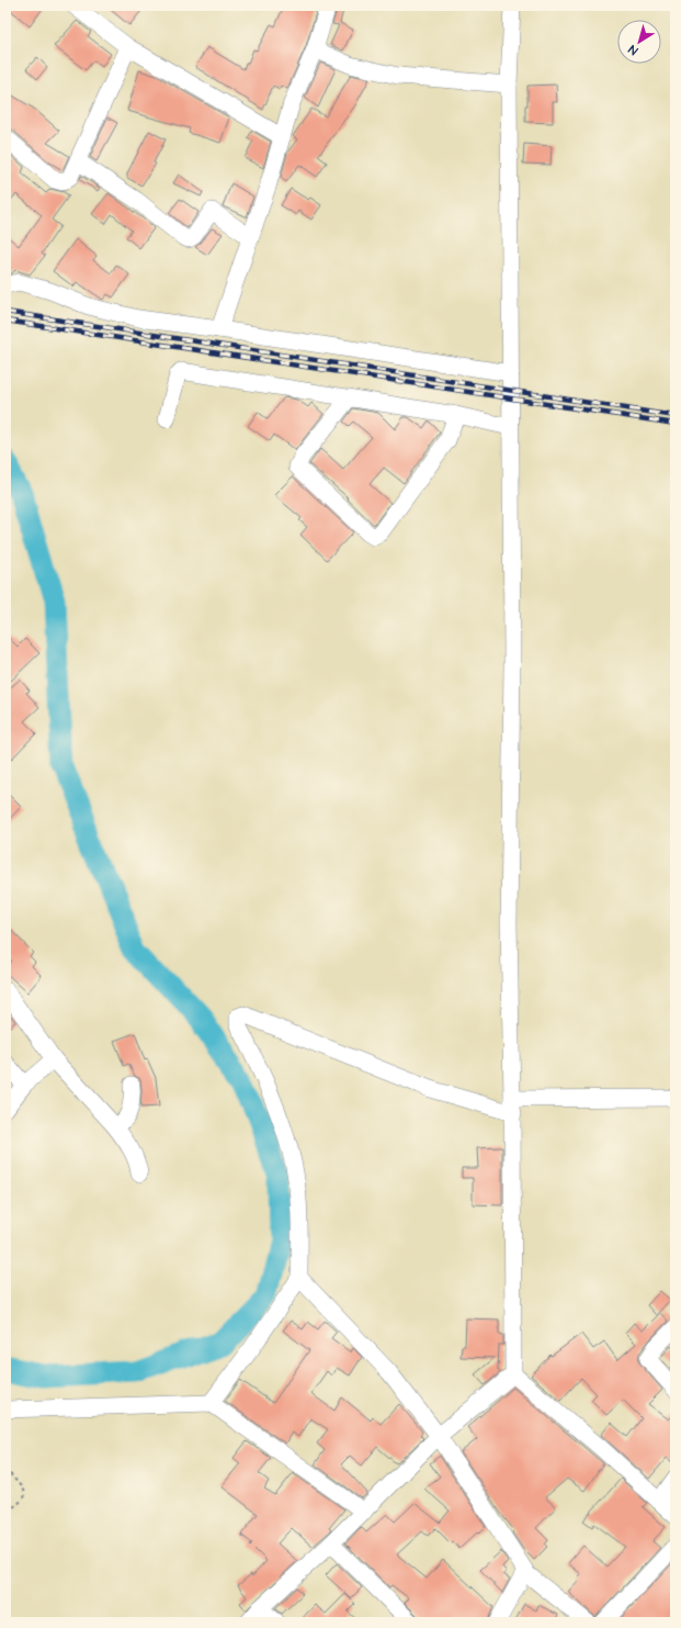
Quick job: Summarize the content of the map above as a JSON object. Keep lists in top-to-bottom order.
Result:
{
  "north": "bottom left"
}
